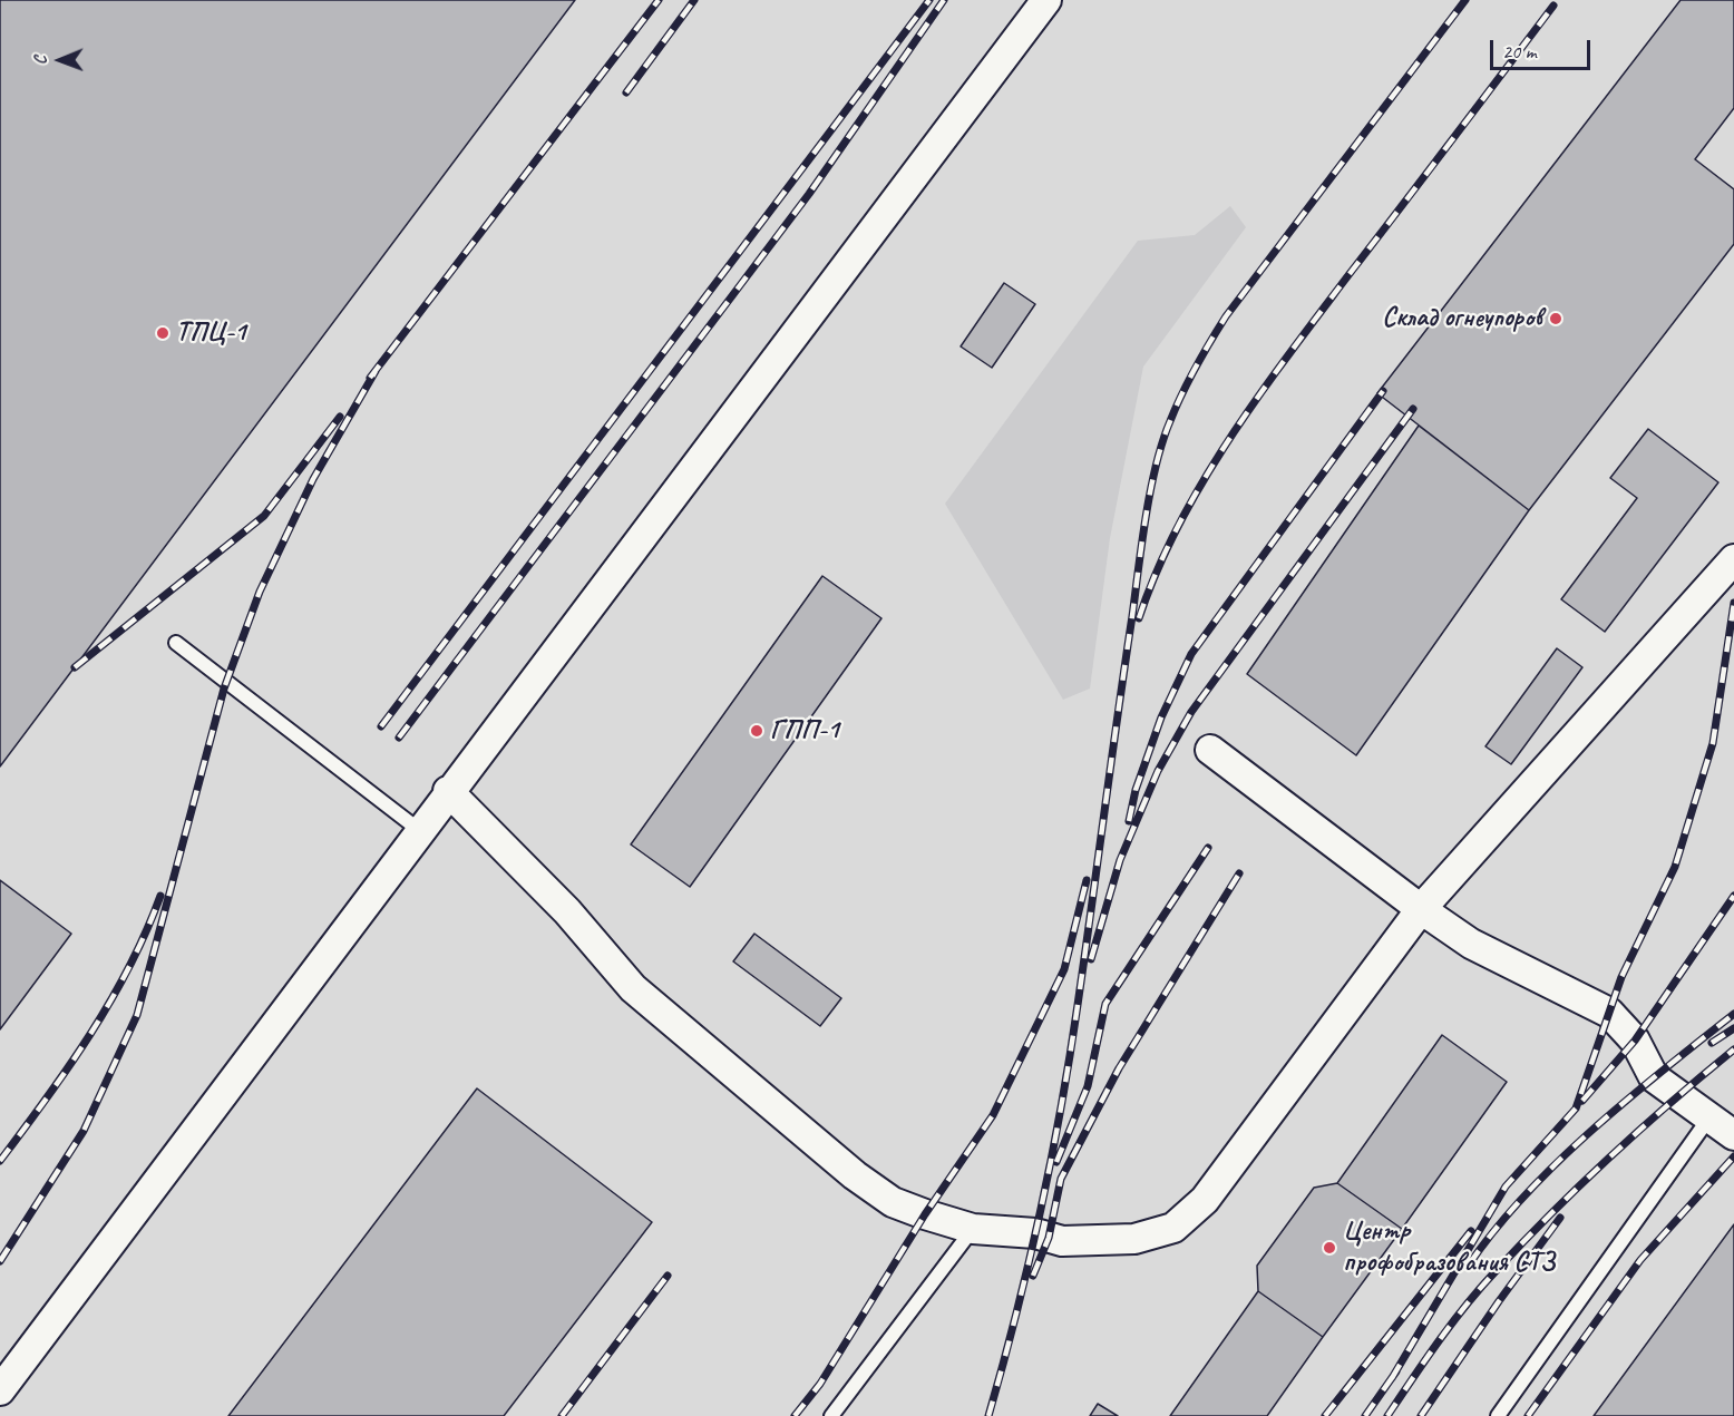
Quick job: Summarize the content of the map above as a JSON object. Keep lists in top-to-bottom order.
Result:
{
  "places": [
    "Склад огнеупоров",
    "ТПЦ-1",
    "ГПП-1",
    "Центр профобразования СТЗ"
  ],
  "scale_bar": "20 m",
  "north": "left"
}
